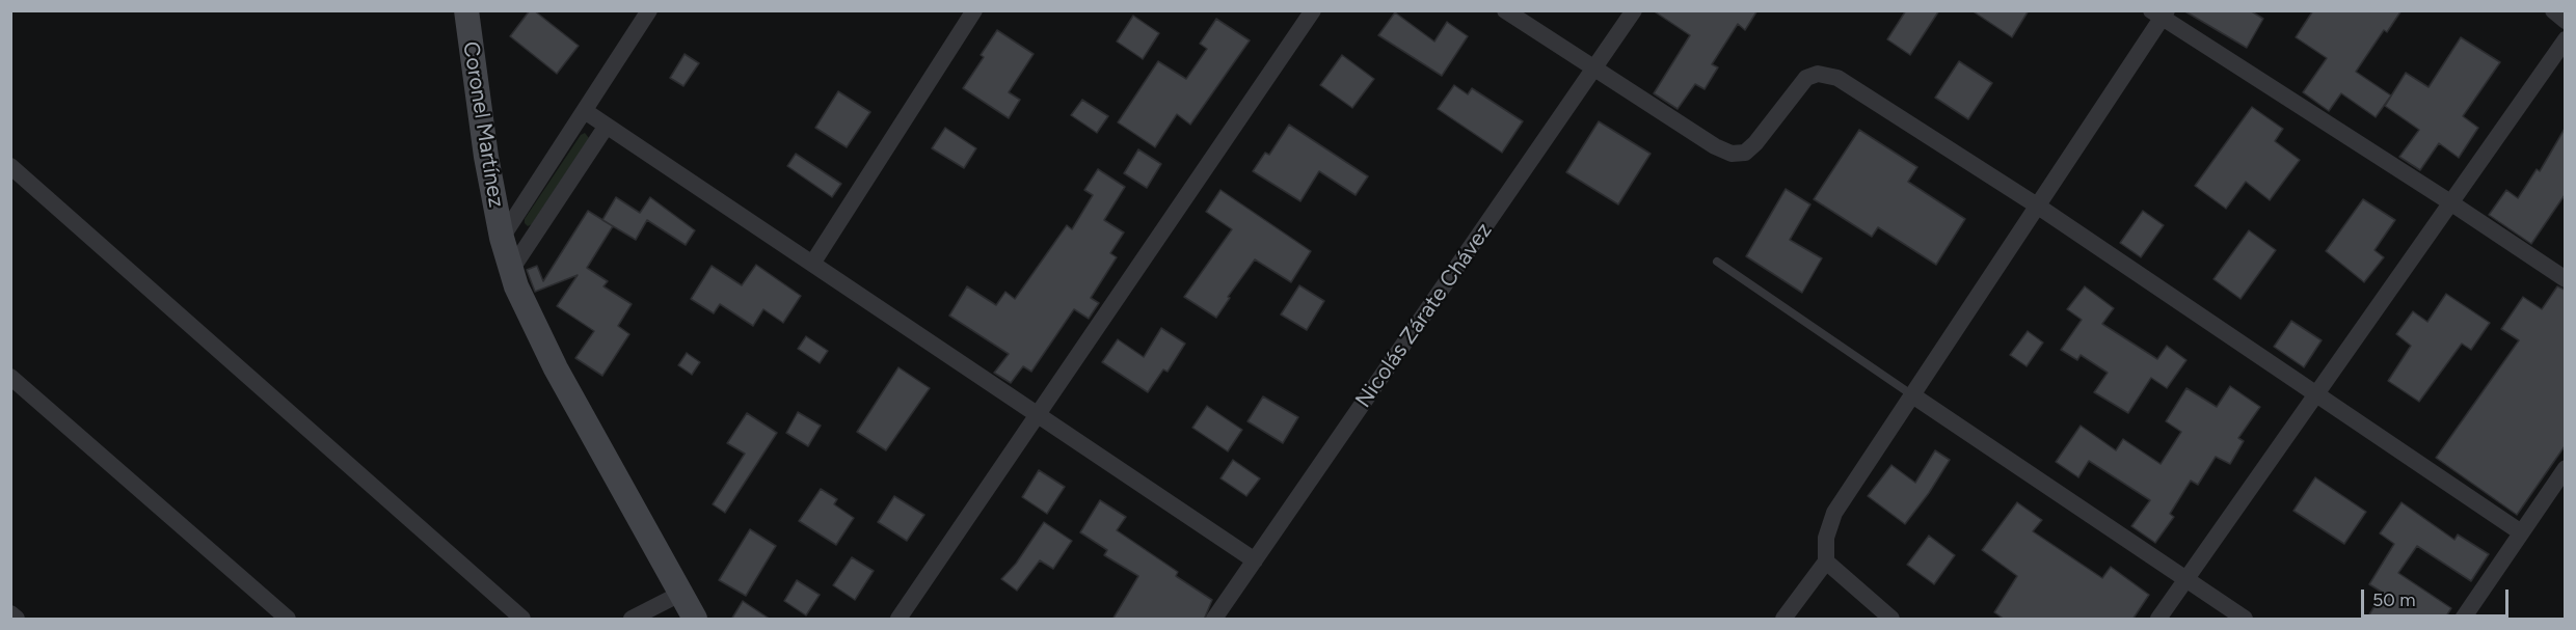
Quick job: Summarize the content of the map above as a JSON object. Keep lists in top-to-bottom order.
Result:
{
  "streets": {
    "main road": ["Coronel Martínez"],
    "street": ["Nicolás Zárate Chávez"]
  },
  "scale_bar": "50 m"
}
